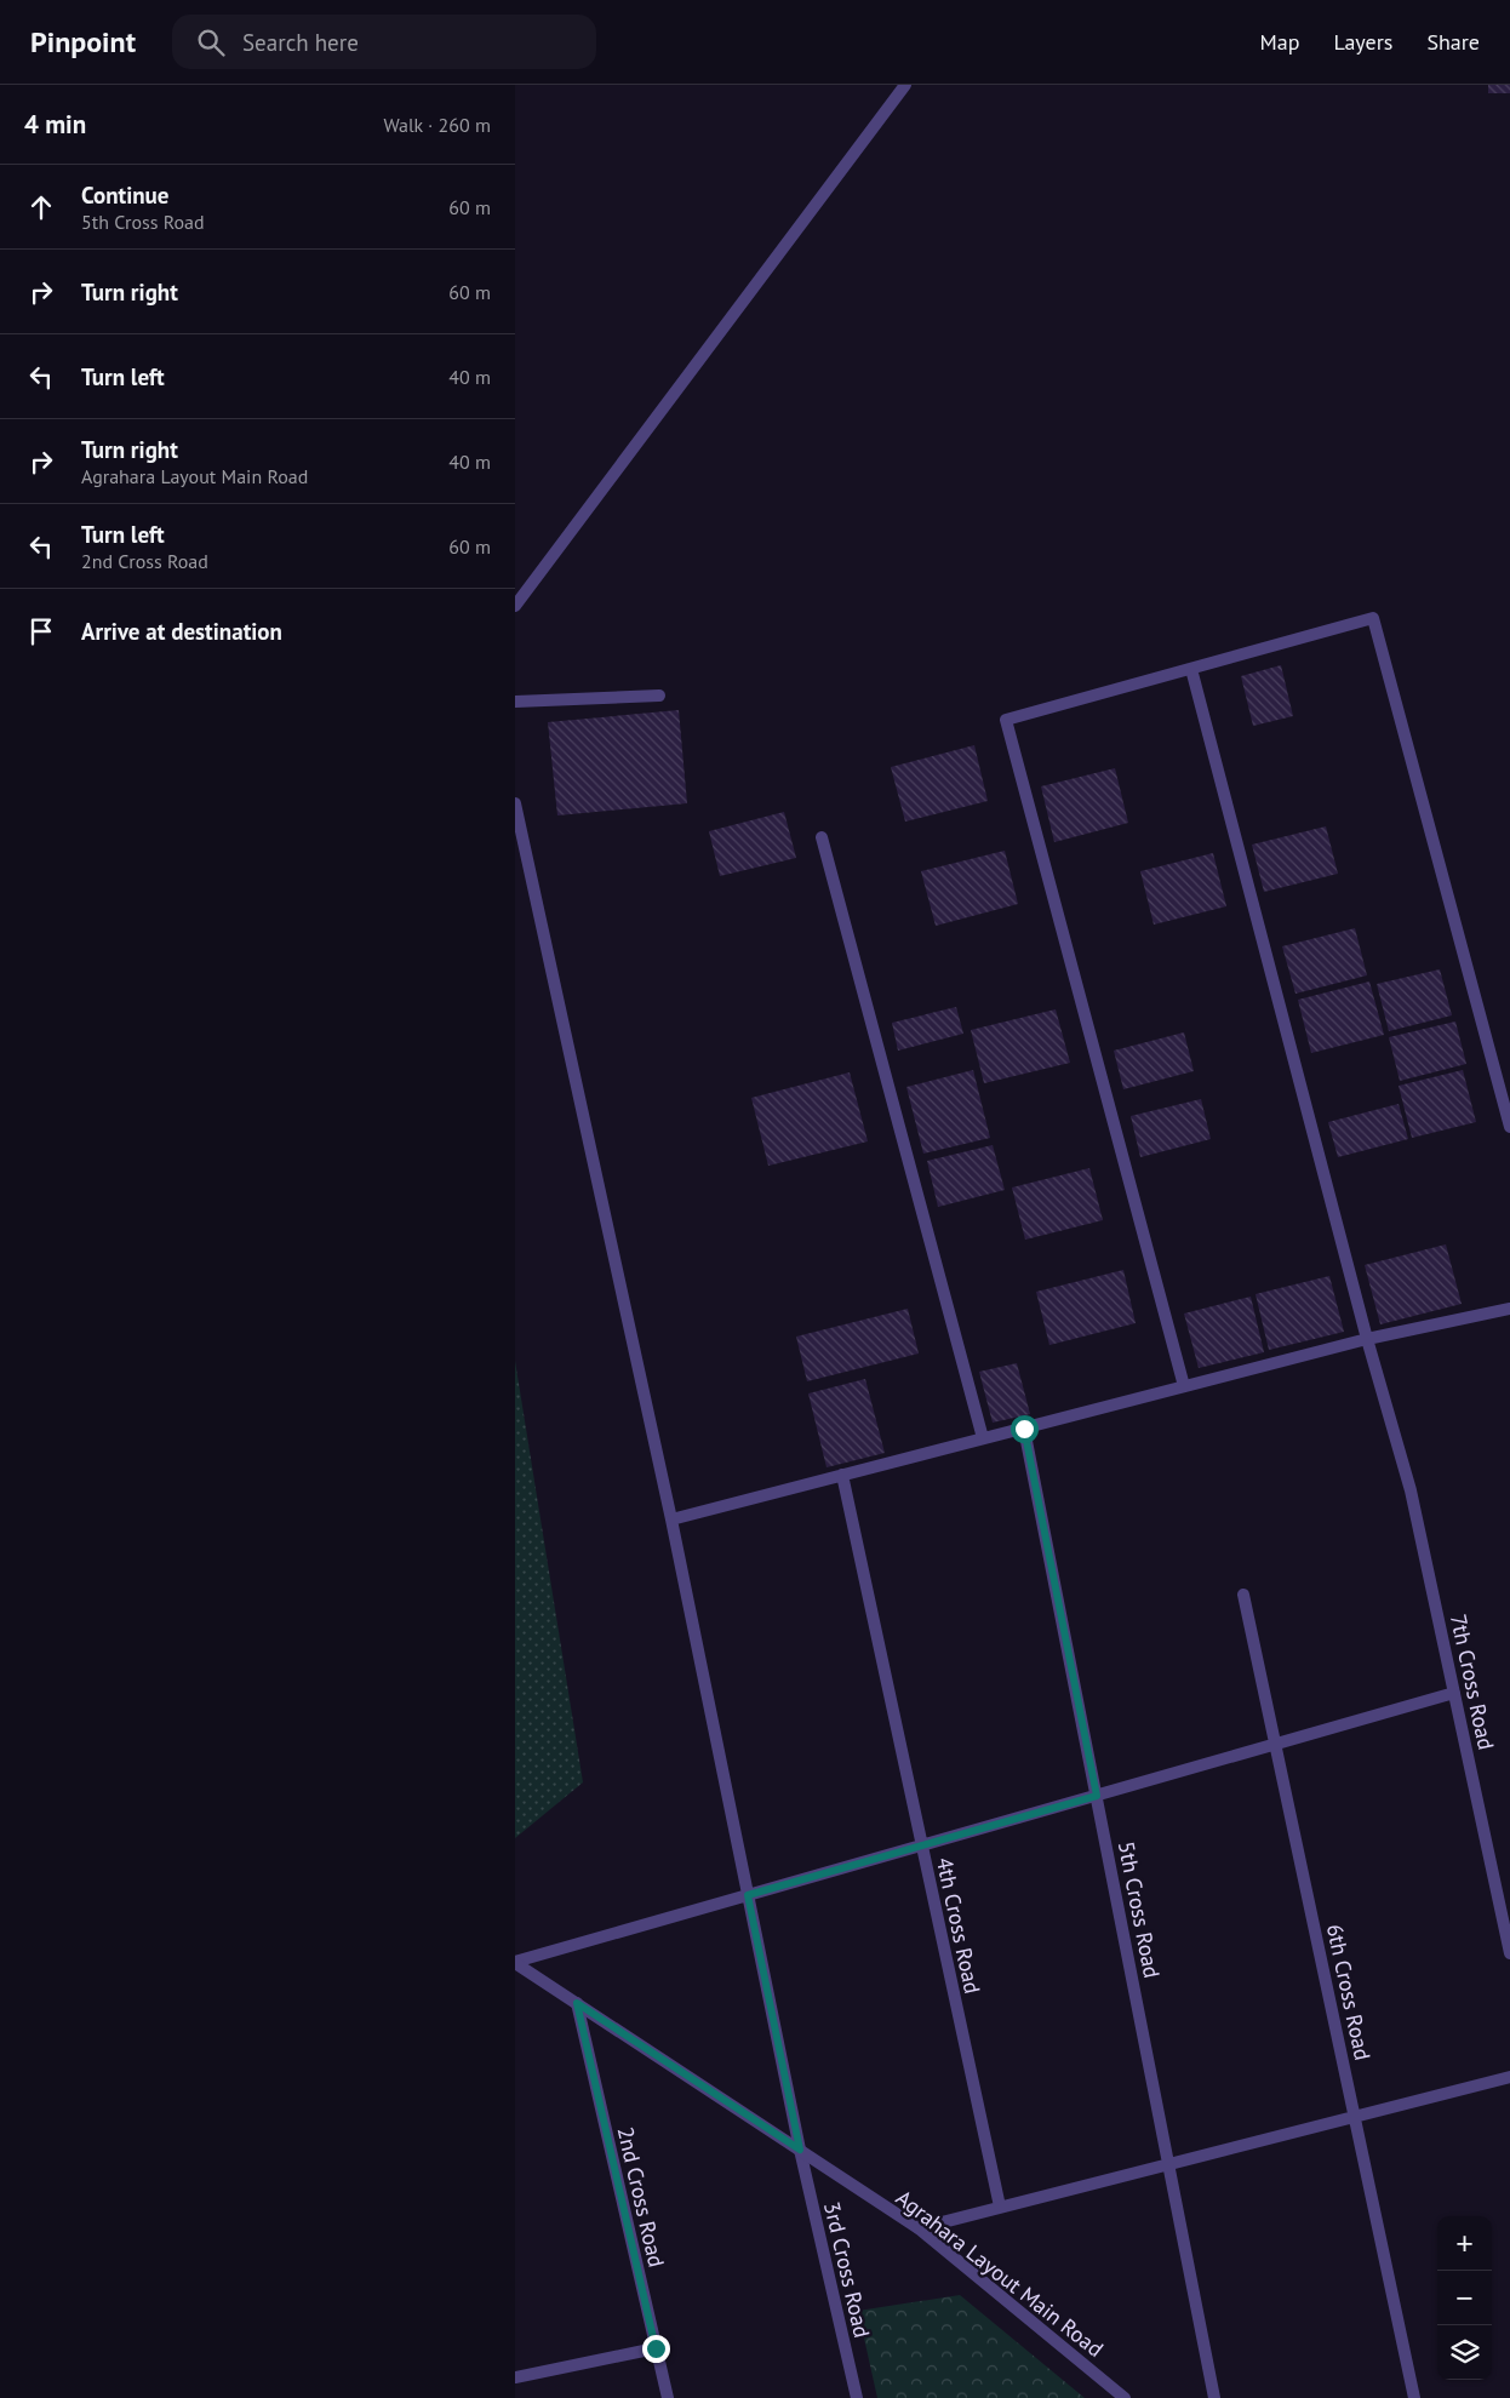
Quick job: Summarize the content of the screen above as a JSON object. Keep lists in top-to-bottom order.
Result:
{
  "streets": {
    "street": [
      "7th Cross Road",
      "5th Cross Road",
      "4th Cross Road",
      "6th Cross Road",
      "2nd Cross Road",
      "3rd Cross Road",
      "Agrahara Layout Main Road"
    ]
  },
  "crossings": [
    ["2nd Cross Road", "Agrahara Layout Main Road"],
    ["3rd Cross Road", "Agrahara Layout Main Road"]
  ],
  "page": {
    "header": "Pinpoint",
    "search": "Search here",
    "nav": ["Map", "Layers", "Share"],
    "heading": ["4 min", "Walk · 260 m"],
    "list": [
      ["Continue", "5th Cross Road", "60 m"],
      ["Turn right", "60 m"],
      ["Turn left", "40 m"],
      ["Turn right", "Agrahara Layout Main Road", "40 m"],
      ["Turn left", "2nd Cross Road", "60 m"],
      "Arrive at destination"
    ],
    "map_buttons": ["+", "−"]
  }
}
